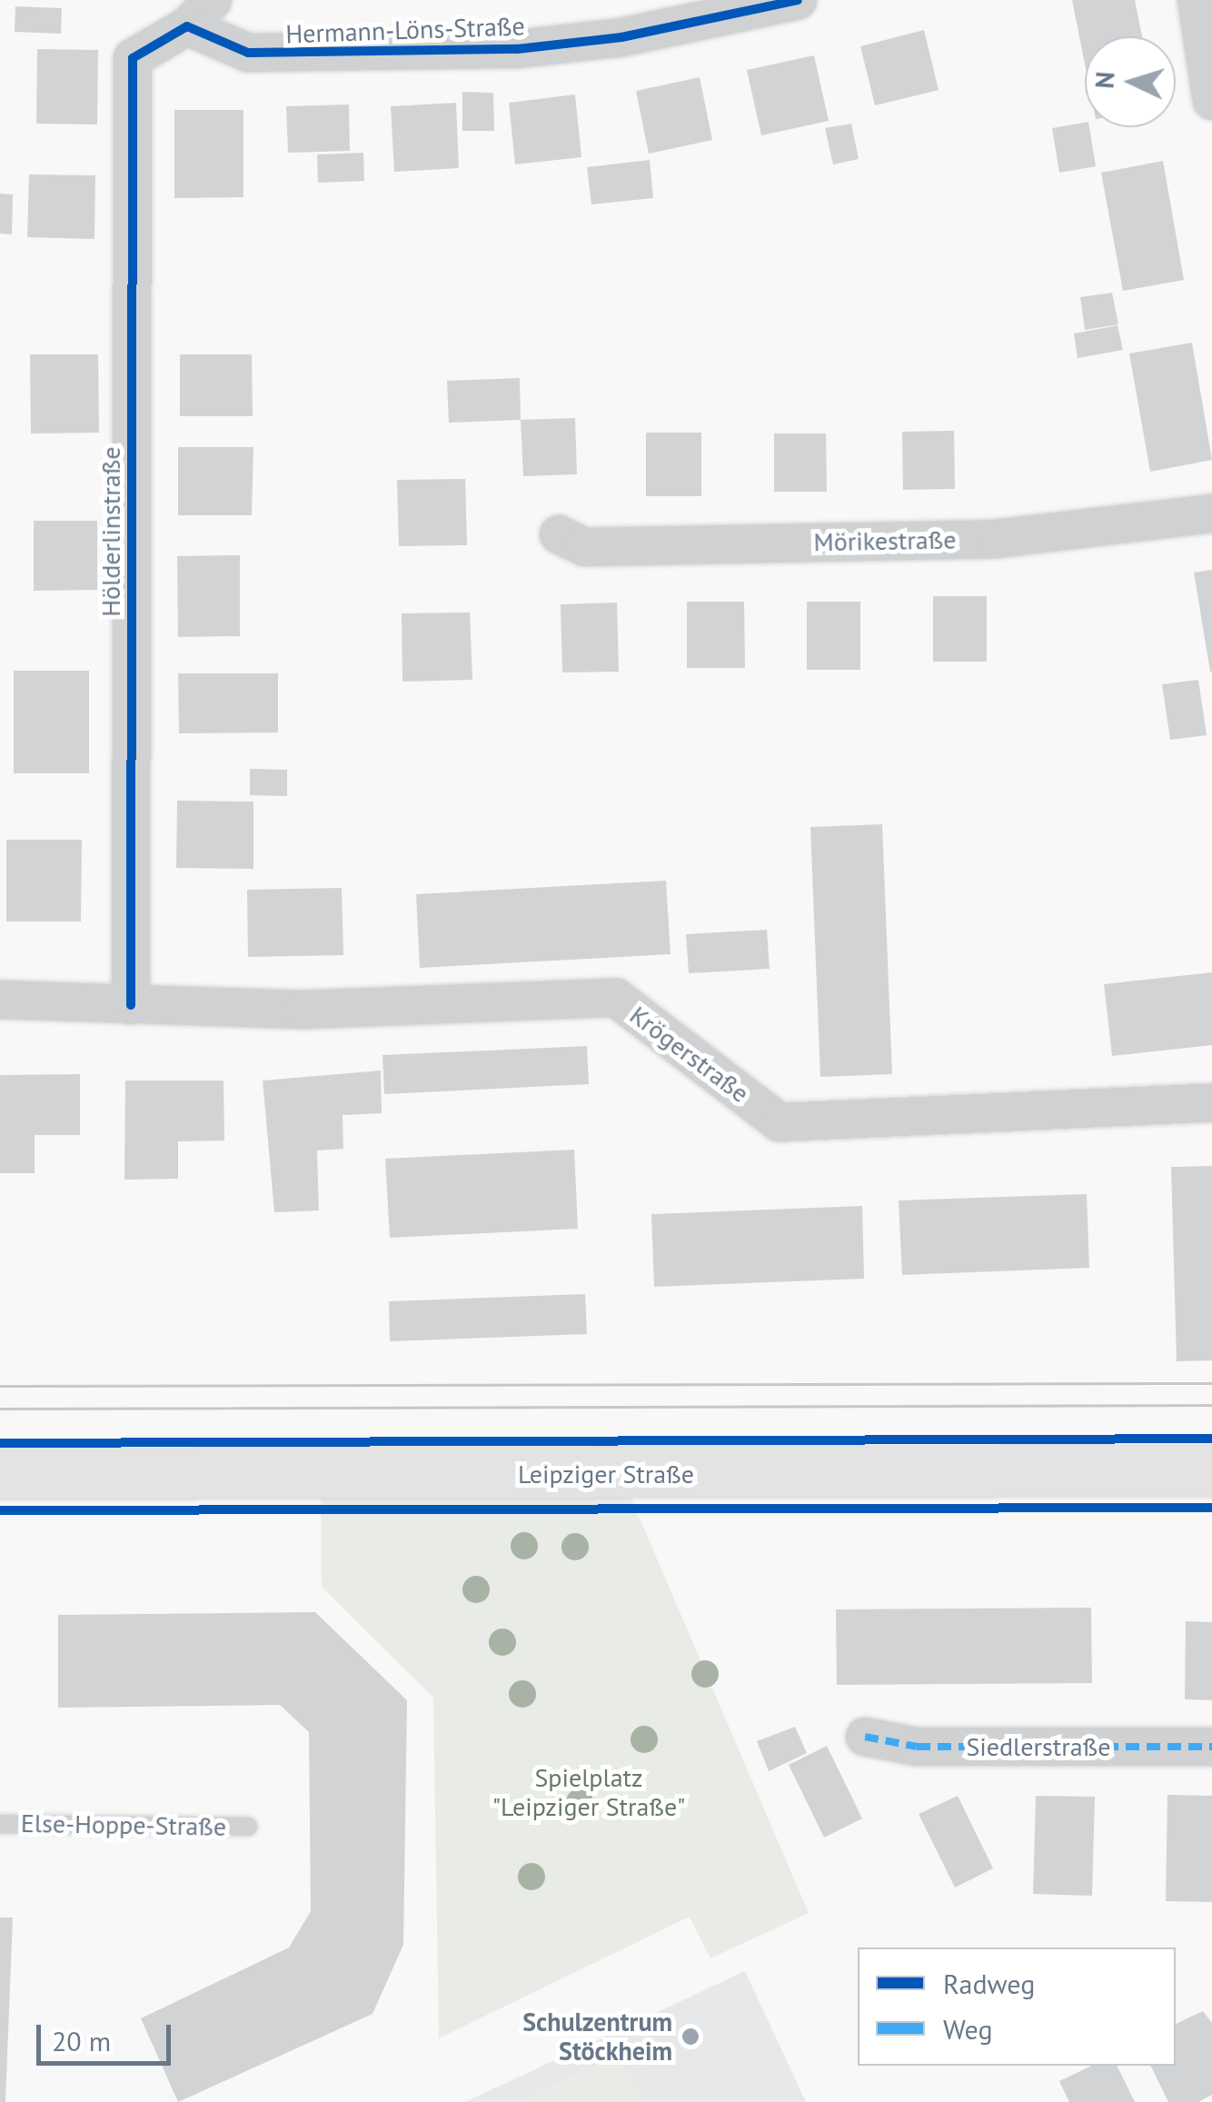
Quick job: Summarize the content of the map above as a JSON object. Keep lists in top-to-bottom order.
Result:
{
  "streets": {
    "street": [
      "Hermann-Löns-Straße",
      "Hölderlinstraße",
      "Mörikestraße",
      "Krögerstraße",
      "Leipziger Straße",
      "Siedlerstraße"
    ],
    "lane": ["Else-Hoppe-Straße"]
  },
  "crossings": [
    ["Hermann-Löns-Straße", "Hölderlinstraße"],
    ["Hölderlinstraße", "Krögerstraße"]
  ],
  "parks": ["Spielplatz \"Leipziger Straße\""],
  "places": ["Schulzentrum Stöckheim"],
  "legend": ["Radweg", "Weg"],
  "scale_bar": "20 m",
  "north": "left"
}
